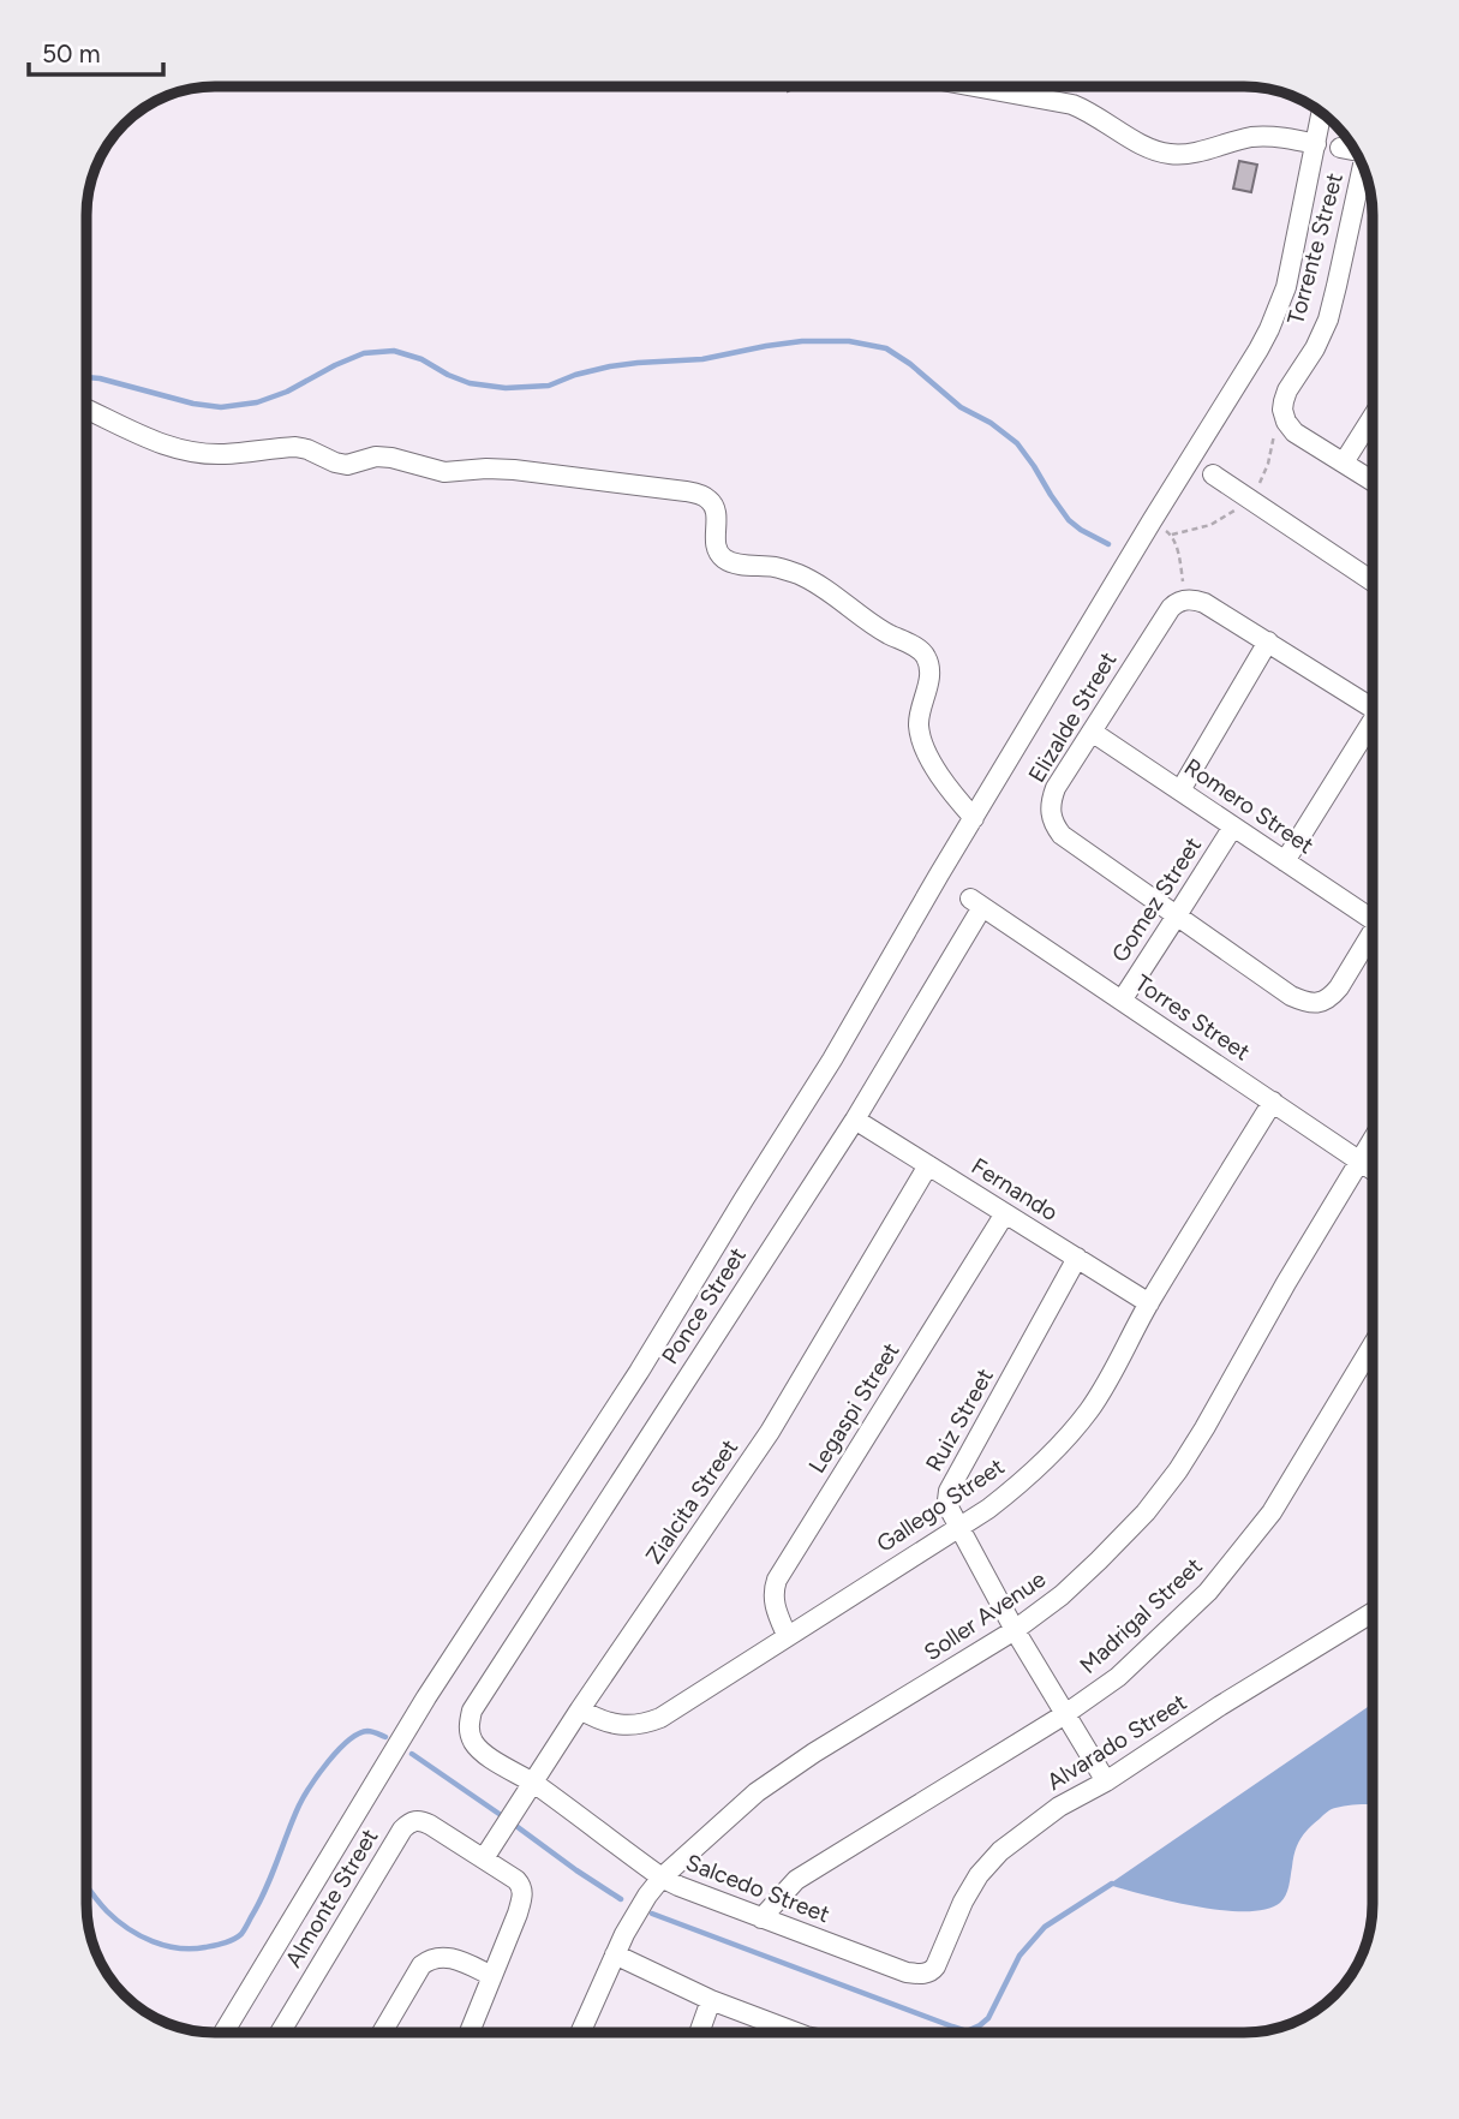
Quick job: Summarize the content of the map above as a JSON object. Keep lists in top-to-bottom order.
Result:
{
  "streets": {
    "street": [
      "Torrente Street",
      "Elizalde Street",
      "Romero Street",
      "Gomez Street",
      "Torres Street",
      "Fernando",
      "Ponce Street",
      "Legaspi Street",
      "Ruiz Street",
      "Zialcita Street",
      "Gallego Street",
      "Soller Avenue",
      "Madrigal Street",
      "Alvarado Street",
      "Salcedo Street",
      "Almonte Street"
    ]
  },
  "crossings": [
    ["Elizalde Street", "Romero Street"],
    ["Elizalde Street", "Gomez Street"],
    ["Romero Street", "Gomez Street"],
    ["Gomez Street", "Torres Street"],
    ["Torres Street", "Ponce Street"],
    ["Torres Street", "Gallego Street"],
    ["Torres Street", "Soller Avenue"],
    ["Fernando", "Ponce Street"],
    ["Fernando", "Legaspi Street"],
    ["Fernando", "Ruiz Street"],
    ["Fernando", "Zialcita Street"],
    ["Fernando", "Gallego Street"],
    ["Ponce Street", "Salcedo Street"],
    ["Legaspi Street", "Gallego Street"],
    ["Ruiz Street", "Gallego Street"],
    ["Ruiz Street", "Soller Avenue"],
    ["Ruiz Street", "Madrigal Street"],
    ["Ruiz Street", "Alvarado Street"],
    ["Zialcita Street", "Gallego Street"],
    ["Zialcita Street", "Salcedo Street"],
    ["Zialcita Street", "Almonte Street"],
    ["Soller Avenue", "Salcedo Street"],
    ["Madrigal Street", "Salcedo Street"],
    ["Alvarado Street", "Salcedo Street"]
  ],
  "scale_bar": "50 m"
}
